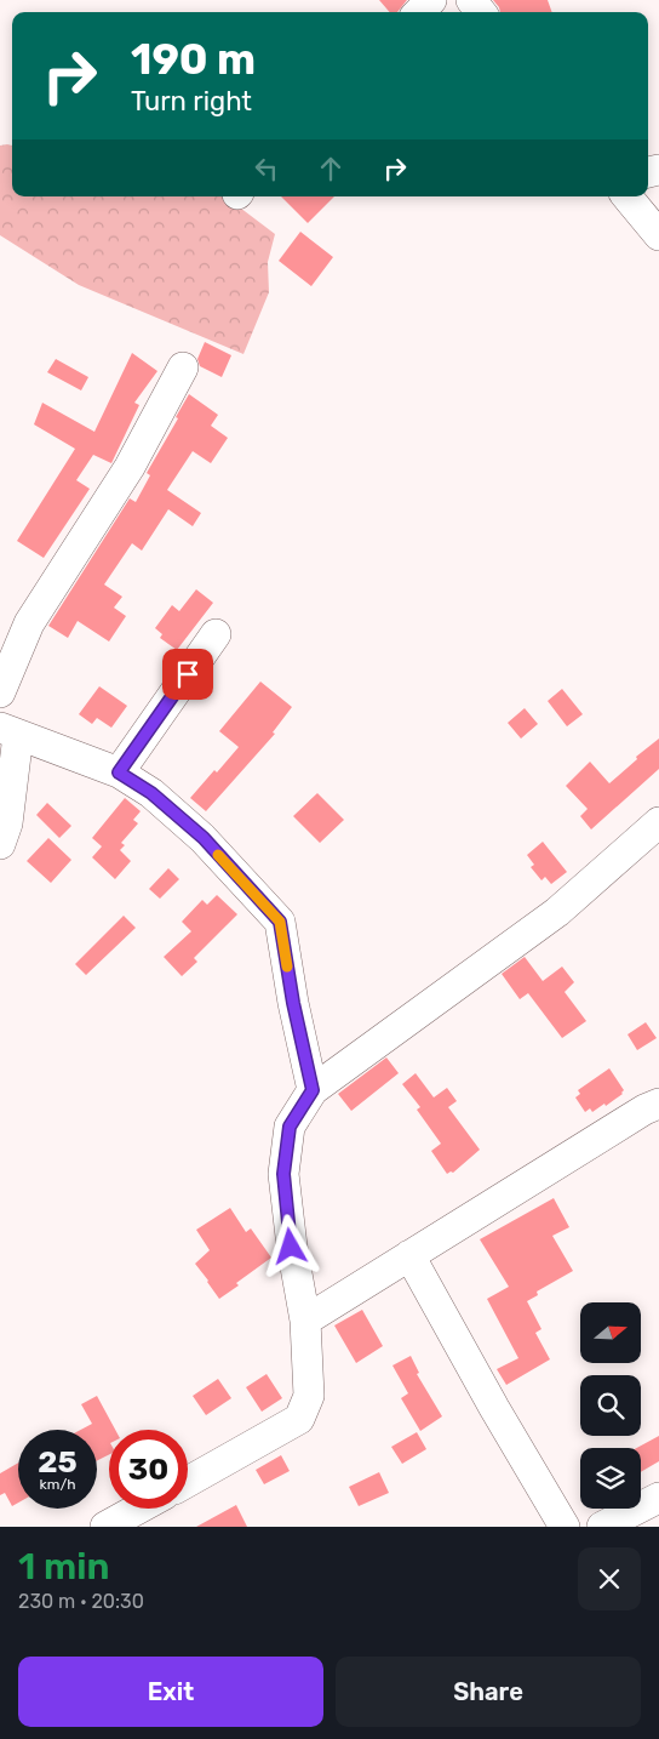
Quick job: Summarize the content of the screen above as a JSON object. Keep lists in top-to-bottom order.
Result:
{
  "north": "right",
  "page": {
    "turn": ["190 m", "Turn right"],
    "speed": "25 km/h",
    "limit": "30",
    "heading": ["1 min", "230 m · 20:30"],
    "buttons": ["Exit", "Share"]
  }
}
